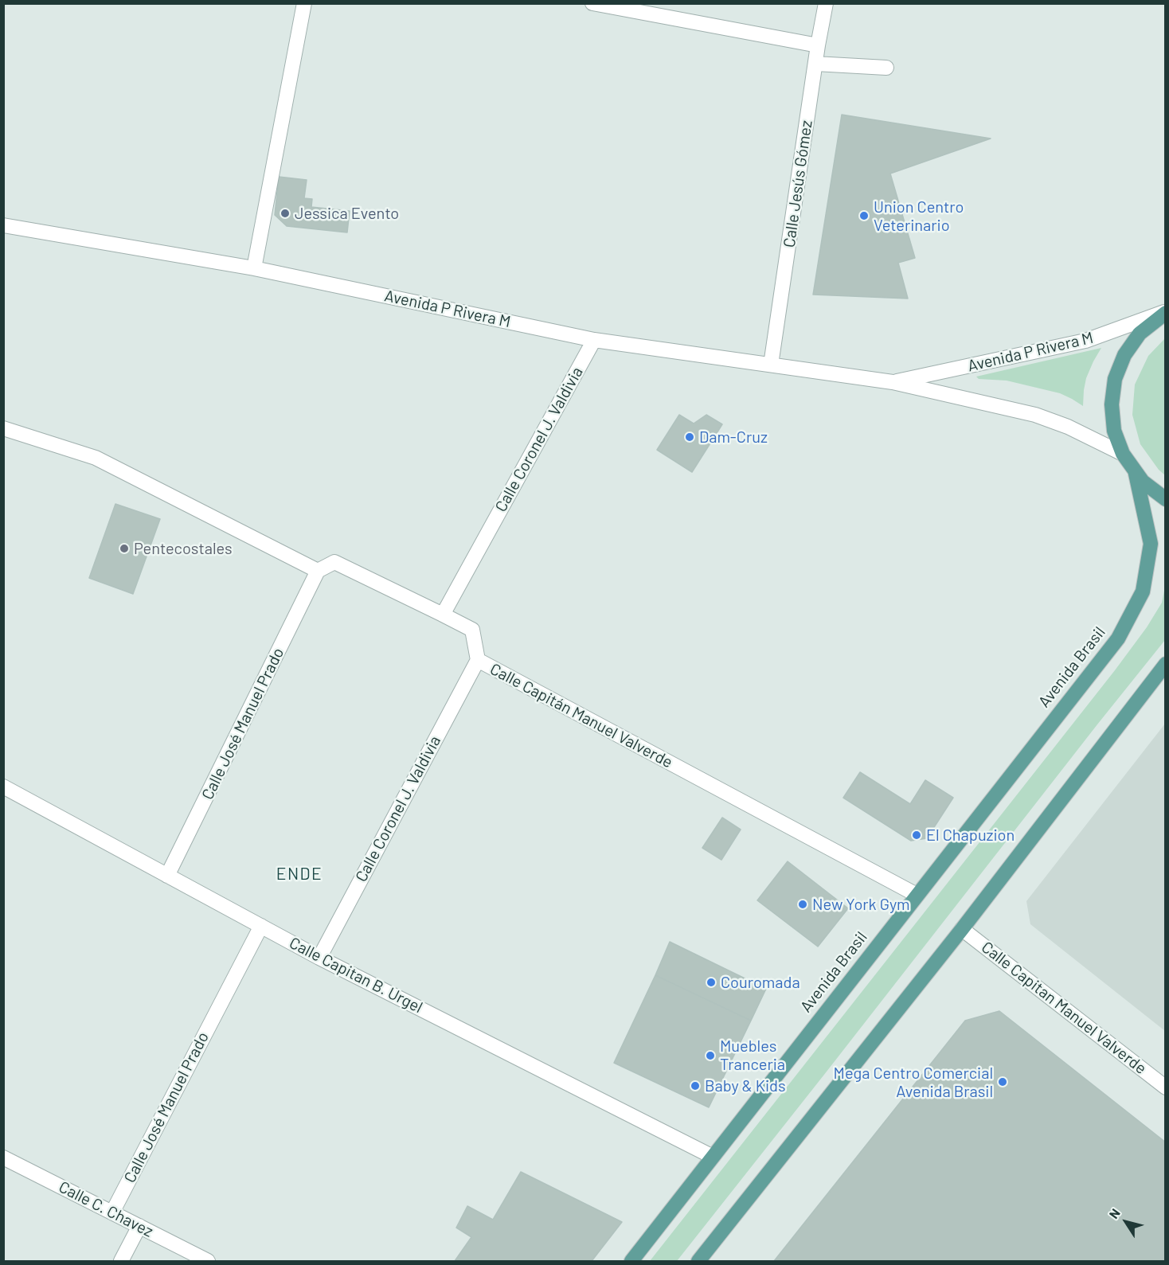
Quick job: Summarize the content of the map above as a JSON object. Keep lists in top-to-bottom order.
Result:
{
  "streets": {
    "main road": ["Avenida Brasil"],
    "street": [
      "Calle Jesús Gómez",
      "Avenida P Rivera M",
      "Calle Coronel J. Valdivia",
      "Calle Capitán Manuel Valverde",
      "Calle José Manuel Prado",
      "Calle Capitan B. Urgel",
      "Calle Capitan Manuel Valverde",
      "Calle C. Chavez"
    ]
  },
  "crossings": [
    ["Calle Jesús Gómez", "Avenida P Rivera M"],
    ["Avenida P Rivera M", "Calle Coronel J. Valdivia"],
    ["Calle Coronel J. Valdivia", "Calle Capitán Manuel Valverde"],
    ["Calle Coronel J. Valdivia", "Calle Capitan B. Urgel"],
    ["Avenida Brasil", "Calle Capitán Manuel Valverde"],
    ["Avenida Brasil", "Calle Capitan B. Urgel"],
    ["Calle Capitán Manuel Valverde", "Calle José Manuel Prado"],
    ["Calle José Manuel Prado", "Calle Capitan B. Urgel"],
    ["Calle José Manuel Prado", "Calle C. Chavez"]
  ],
  "districts": ["ENDE"],
  "places": [
    "Jessica Evento",
    "Union Centro Veterinario",
    "Dam-Cruz",
    "Pentecostales",
    "El Chapuzion",
    "New York Gym",
    "Couromada",
    "Muebles Tranceria",
    "Mega Centro Comercial Avenida Brasil",
    "Baby & Kids"
  ],
  "north": "top left"
}
